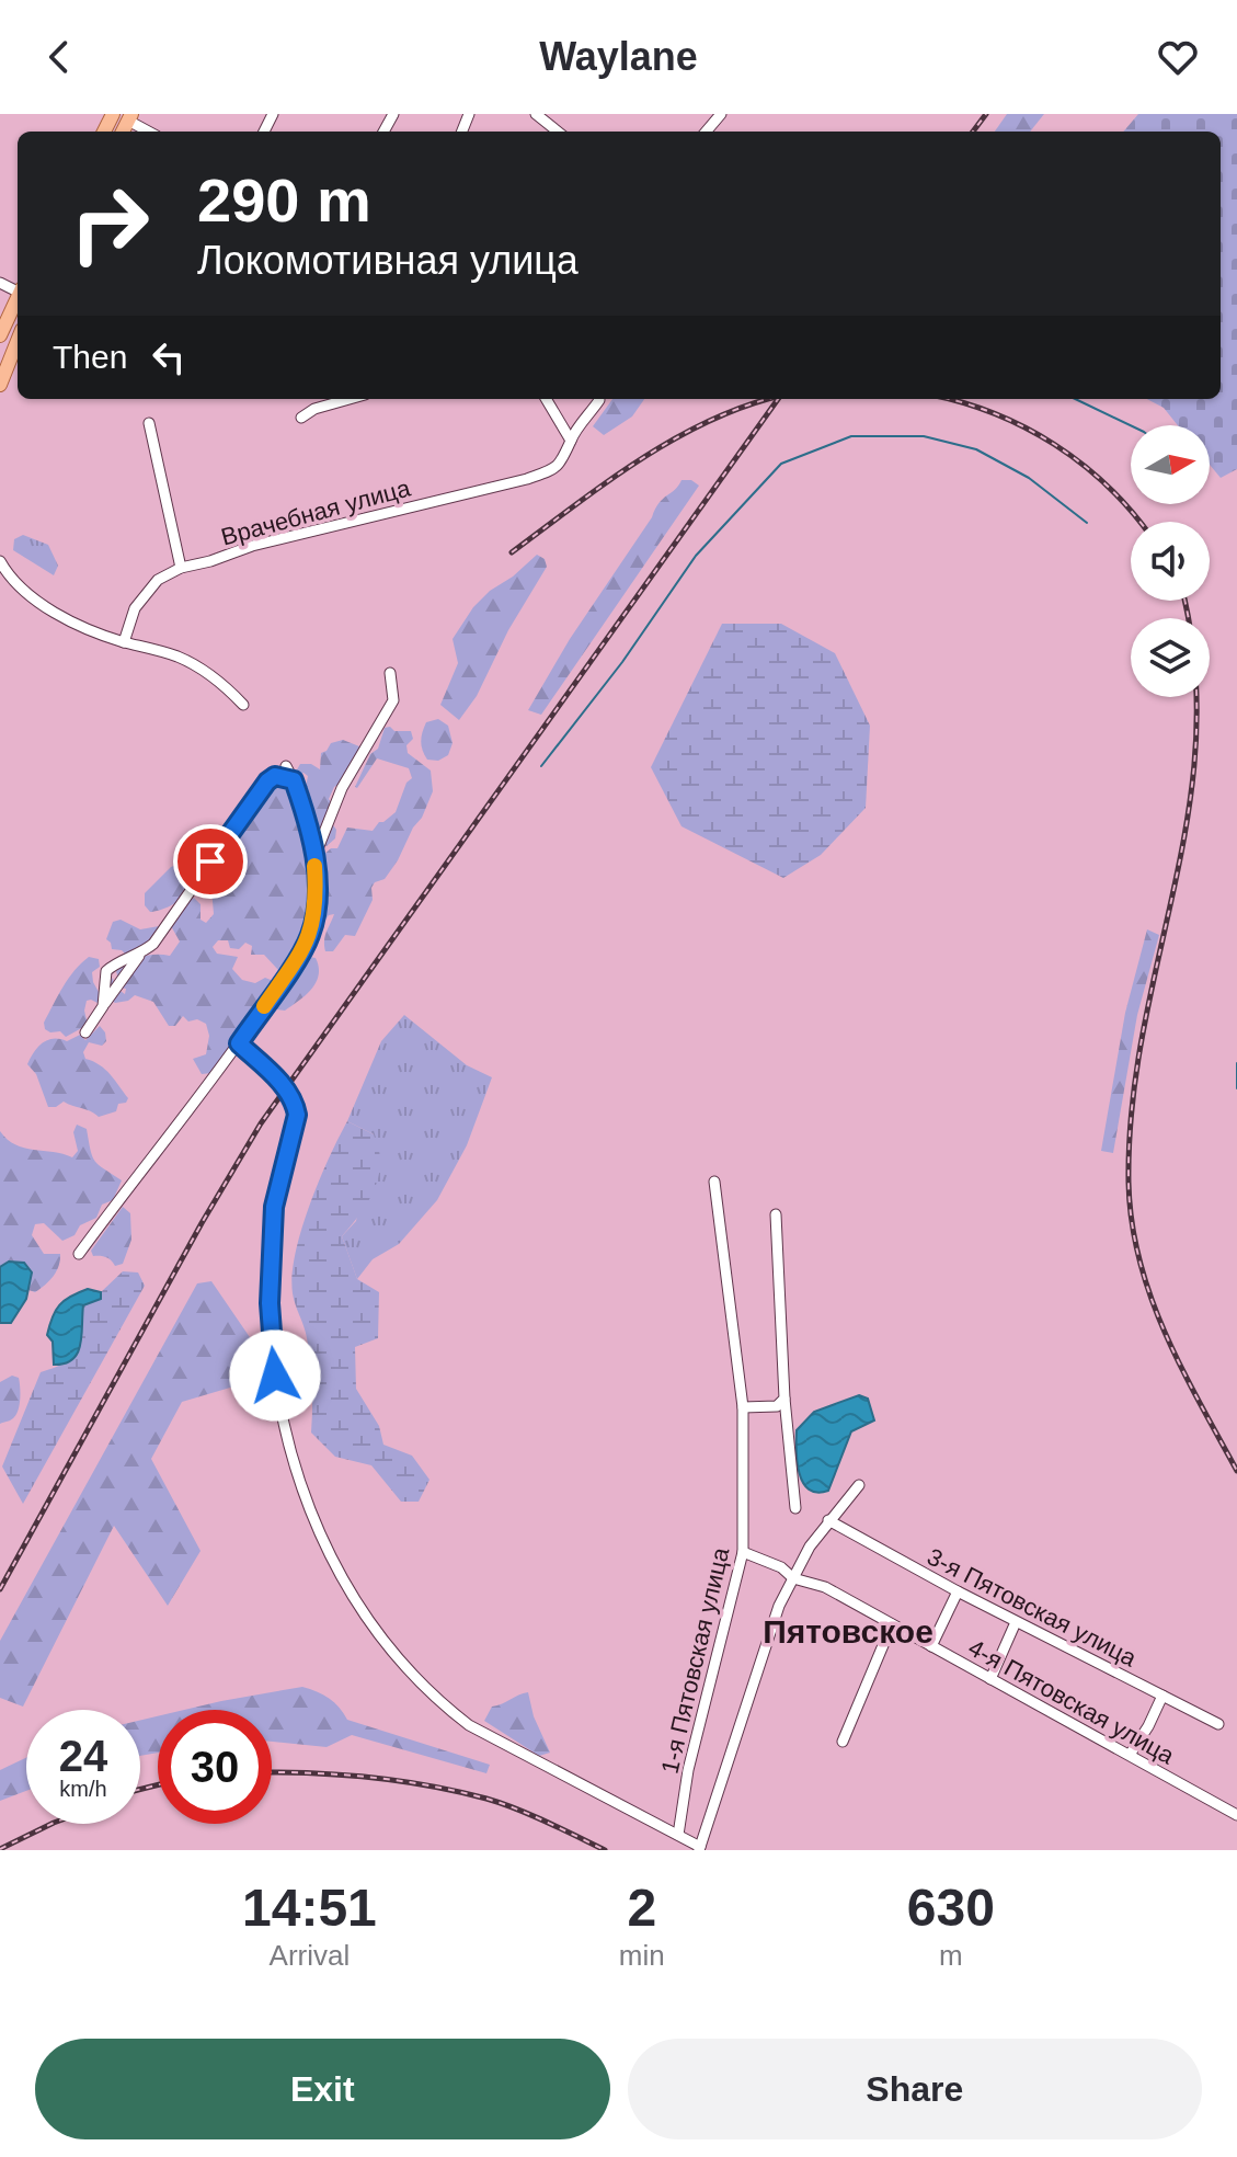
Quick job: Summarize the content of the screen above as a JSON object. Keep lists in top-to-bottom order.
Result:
{
  "streets": {
    "street": [
      "Врачебная улица",
      "3-я Пятовская улица",
      "1-я Пятовская улица",
      "4-я Пятовская улица"
    ]
  },
  "crossings": [
    ["1-я Пятовская улица", "4-я Пятовская улица"]
  ],
  "districts": ["Пятовское"],
  "north": "right",
  "page": {
    "header": "Waylane",
    "turn": ["290 m", "Локомотивная улица"],
    "then": "Then",
    "speed": "24 km/h",
    "limit": "30",
    "eta": [
      "14:51",
      "Arrival",
      "2",
      "min",
      "630",
      "m"
    ],
    "buttons": ["Exit", "Share"]
  }
}
